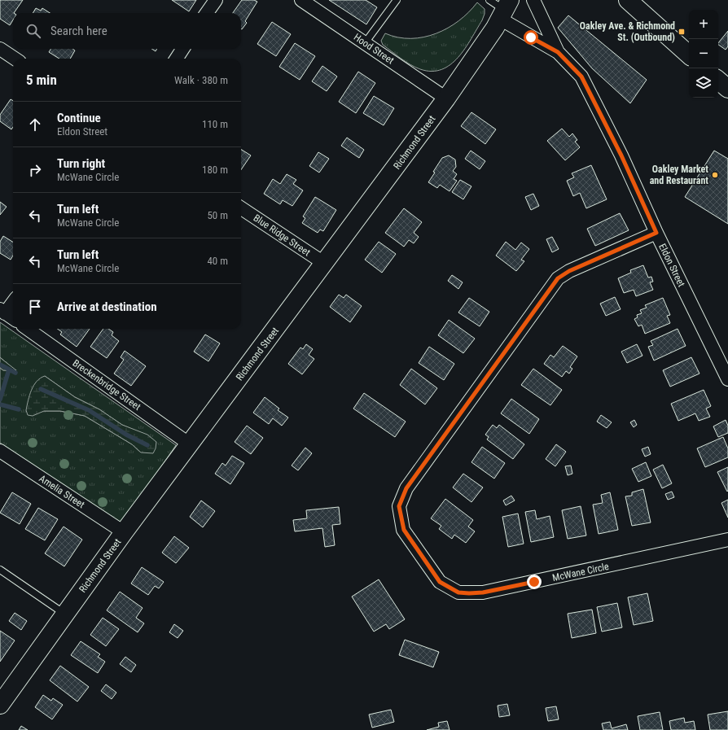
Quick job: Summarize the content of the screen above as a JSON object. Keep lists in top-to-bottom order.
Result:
{
  "streets": {
    "street": [
      "Hood Street",
      "Richmond Street",
      "Blue Ridge Street",
      "Eldon Street",
      "Breckenbridge Street",
      "Amelia Street",
      "McWane Circle"
    ]
  },
  "crossings": [
    ["Hood Street", "Richmond Street"],
    ["Richmond Street", "Blue Ridge Street"],
    ["Richmond Street", "Eldon Street"],
    ["Richmond Street", "Breckenbridge Street"],
    ["Richmond Street", "Amelia Street"],
    ["Eldon Street", "McWane Circle"]
  ],
  "places": {
    "transit": ["Oakley Ave. & Richmond St. (Outbound)"],
    "other": ["Oakley Market and Restaurant"]
  },
  "page": {
    "map_buttons": ["+", "−"],
    "search": "Search here",
    "heading": ["5 min", "Walk · 380 m"],
    "list": [
      ["Continue", "Eldon Street", "110 m"],
      ["Turn right", "McWane Circle", "180 m"],
      ["Turn left", "McWane Circle", "50 m"],
      ["Turn left", "McWane Circle", "40 m"],
      "Arrive at destination"
    ]
  }
}
